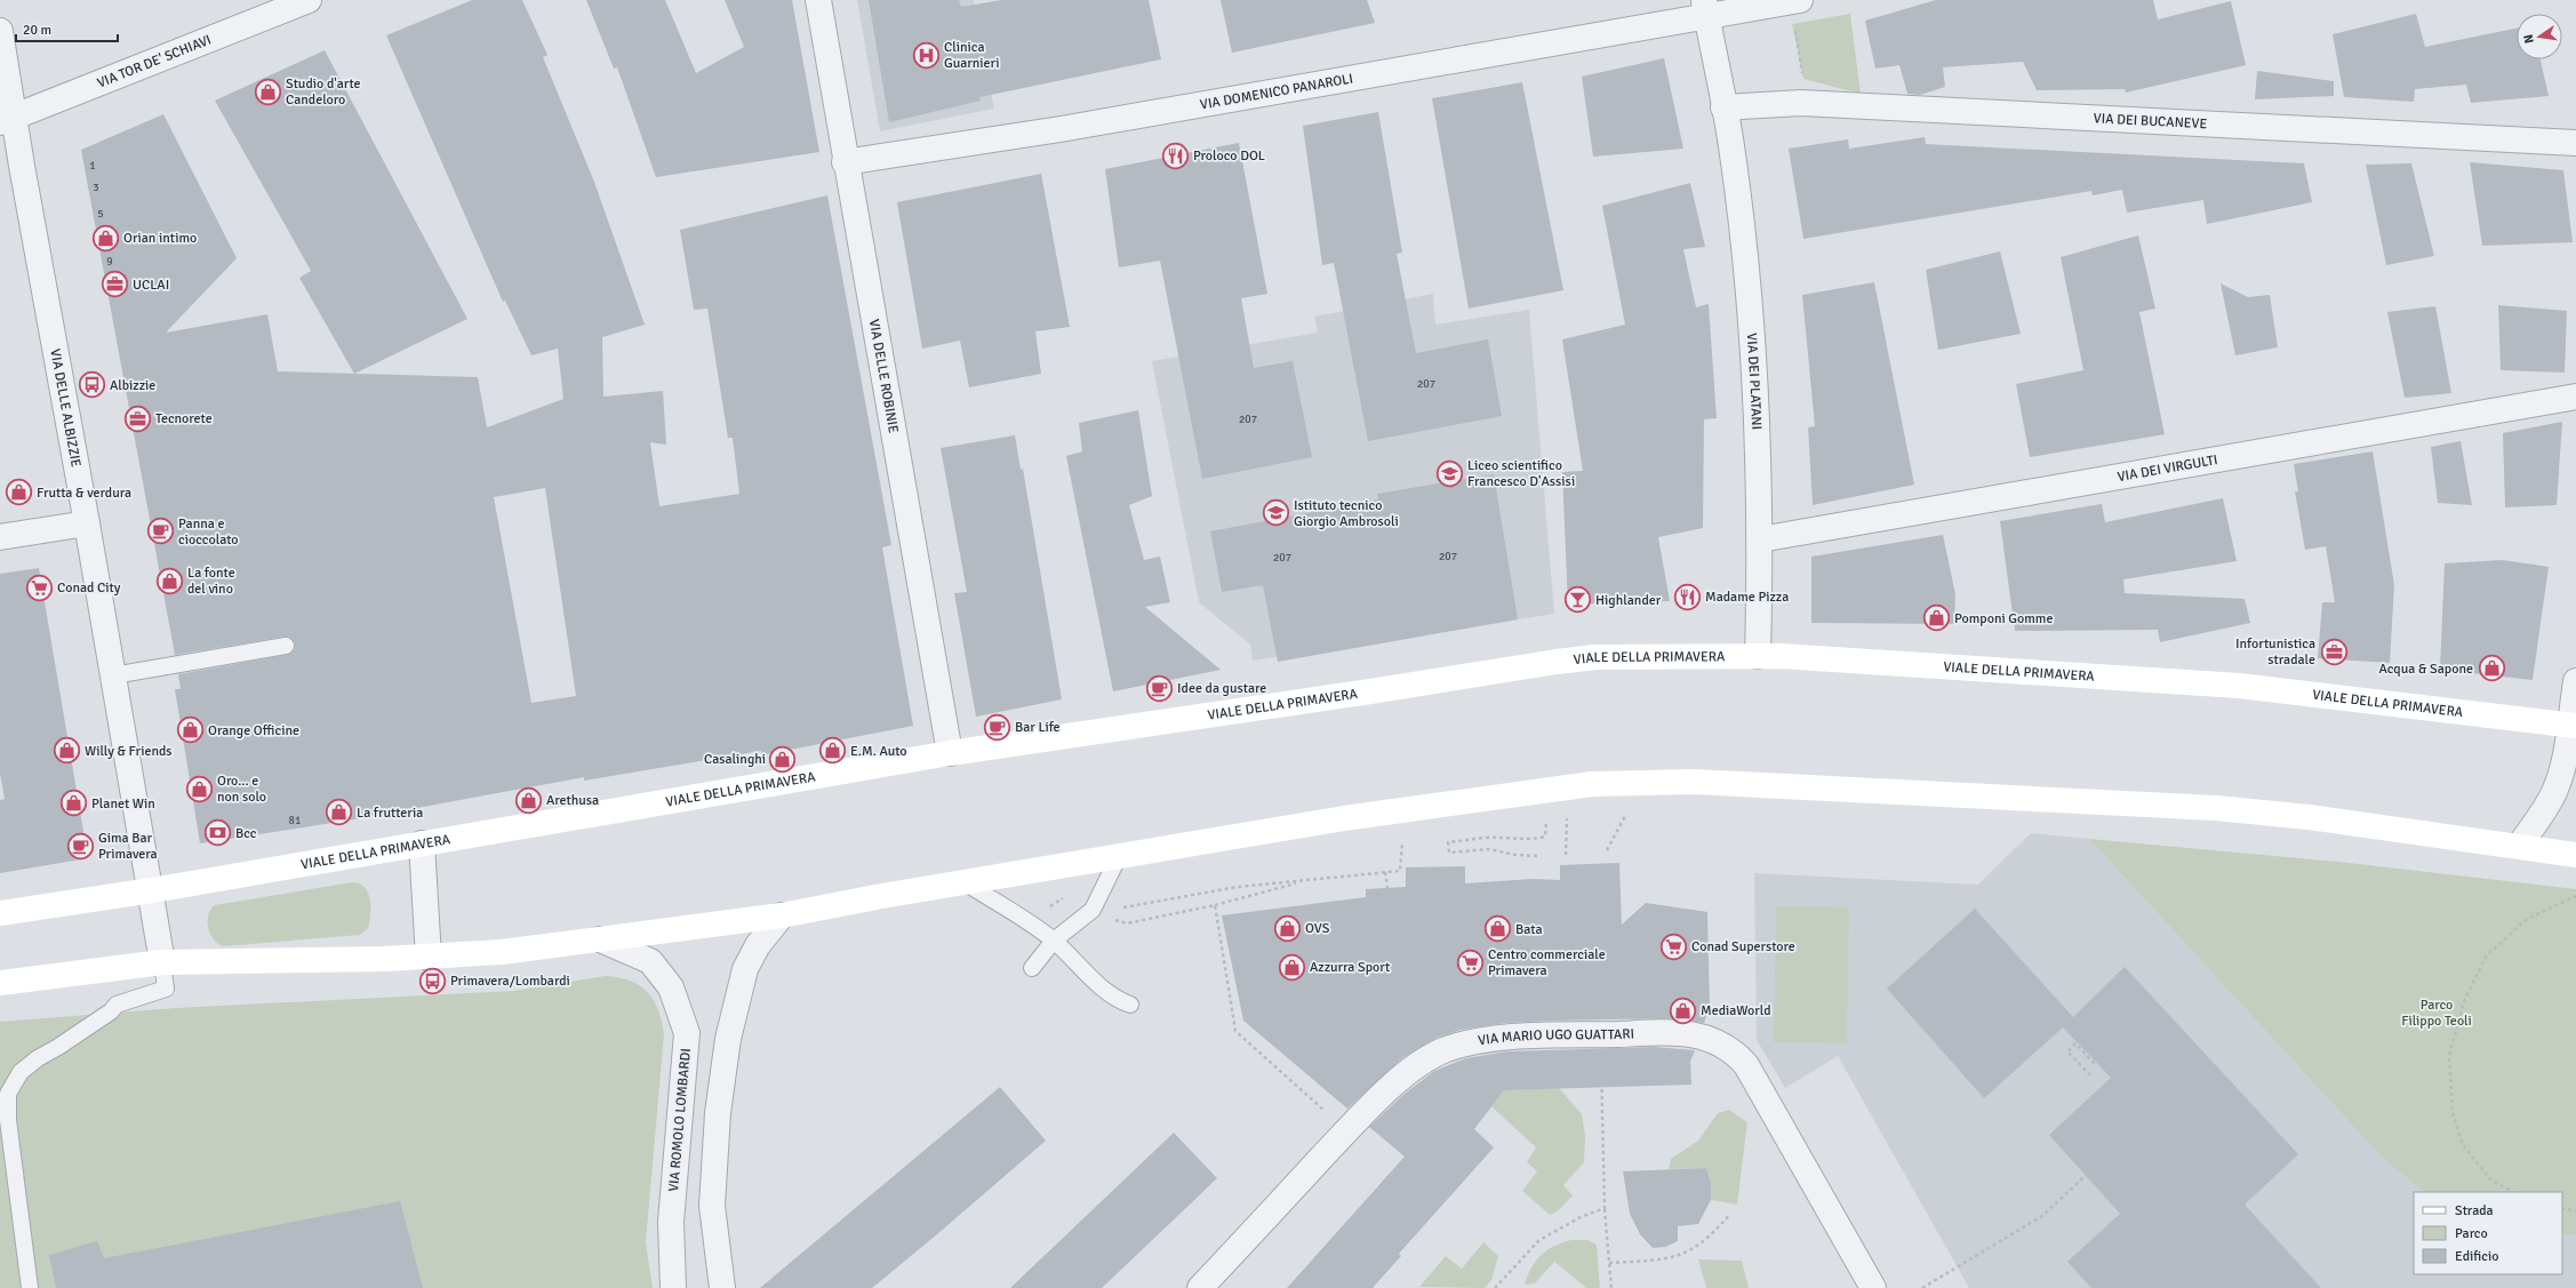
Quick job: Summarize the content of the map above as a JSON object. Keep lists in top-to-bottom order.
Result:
{
  "streets": {
    "main road": ["VIALE DELLA PRIMAVERA"],
    "street": [
      "VIA TOR DE' SCHIAVI",
      "VIA DOMENICO PANAROLI",
      "VIA DEI BUCANEVE",
      "VIA DELLE ROBINIE",
      "VIA DEI PLATANI",
      "VIA DELLE ALBIZZIE",
      "VIA DEI VIRGULTI",
      "VIA MARIO UGO GUATTARI",
      "VIA ROMOLO LOMBARDI"
    ]
  },
  "crossings": [
    ["VIA TOR DE' SCHIAVI", "VIA DELLE ALBIZZIE"],
    ["VIA DOMENICO PANAROLI", "VIA DELLE ROBINIE"],
    ["VIA DOMENICO PANAROLI", "VIA DEI PLATANI"],
    ["VIA DEI BUCANEVE", "VIA DEI PLATANI"],
    ["VIA DELLE ROBINIE", "VIALE DELLA PRIMAVERA"],
    ["VIA DEI PLATANI", "VIA DEI VIRGULTI"],
    ["VIA DEI PLATANI", "VIALE DELLA PRIMAVERA"],
    ["VIA DELLE ALBIZZIE", "VIALE DELLA PRIMAVERA"]
  ],
  "parks": ["Parco Filippo Teoli"],
  "places": {
    "hospital": ["Clinica Guarnieri"],
    "shop": [
      "Studio d'arte Candeloro",
      "Orian intimo",
      "Frutta & verdura",
      "La fonte del vino",
      "Pomponi Gomme",
      "Acqua & Sapone",
      "Orange Officine",
      "Willy & Friends",
      "E.M. Auto",
      "Casalinghi",
      "Oro... e non solo",
      "Arethusa",
      "Planet Win",
      "La frutteria",
      "OVS",
      "Bata",
      "Azzurra Sport",
      "MediaWorld"
    ],
    "restaurant": ["Proloco DOL", "Madame Pizza"],
    "office": ["UCLAI", "Tecnorete", "Infortunistica stradale"],
    "bus stop": ["Albizzie", "Primavera/Lombardi"],
    "school or university": ["Liceo scientifico Francesco D'Assisi", "Istituto tecnico Giorgio Ambrosoli"],
    "cafe": [
      "Panna e cioccolato",
      "Idee da gustare",
      "Bar Life",
      "Gima Bar Primavera"
    ],
    "supermarket": ["Conad City", "Conad Superstore", "Centro commerciale Primavera"],
    "bar": ["Highlander"],
    "bank": ["Bcc"]
  },
  "house_numbers": [
    "1",
    "3",
    "5",
    "9",
    "207",
    "207",
    "207",
    "207",
    "81"
  ],
  "legend": ["Strada", "Parco", "Edificio"],
  "scale_bar": "20 m",
  "north": "left"
}
